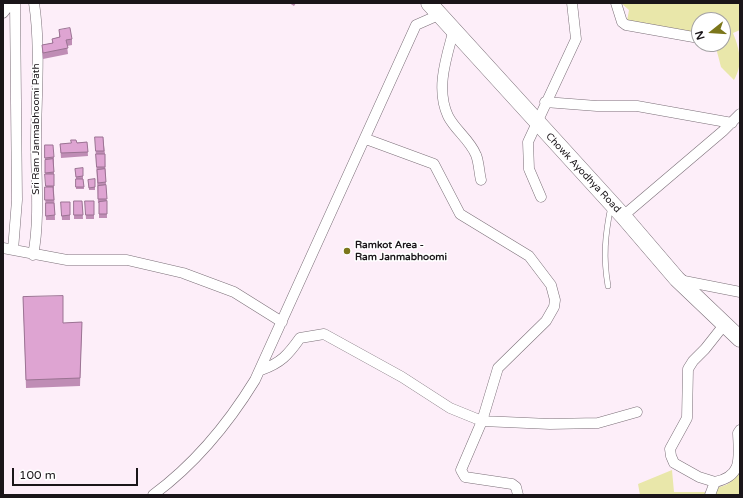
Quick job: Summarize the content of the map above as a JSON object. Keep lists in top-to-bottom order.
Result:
{
  "streets": {
    "main road": ["Chowk Ayodhya Road"],
    "street": ["Sri Ram Janmabhoomi Path"]
  },
  "places": ["Ramkot Area - Ram Janmabhoomi"],
  "scale_bar": "100 m",
  "north": "left"
}
